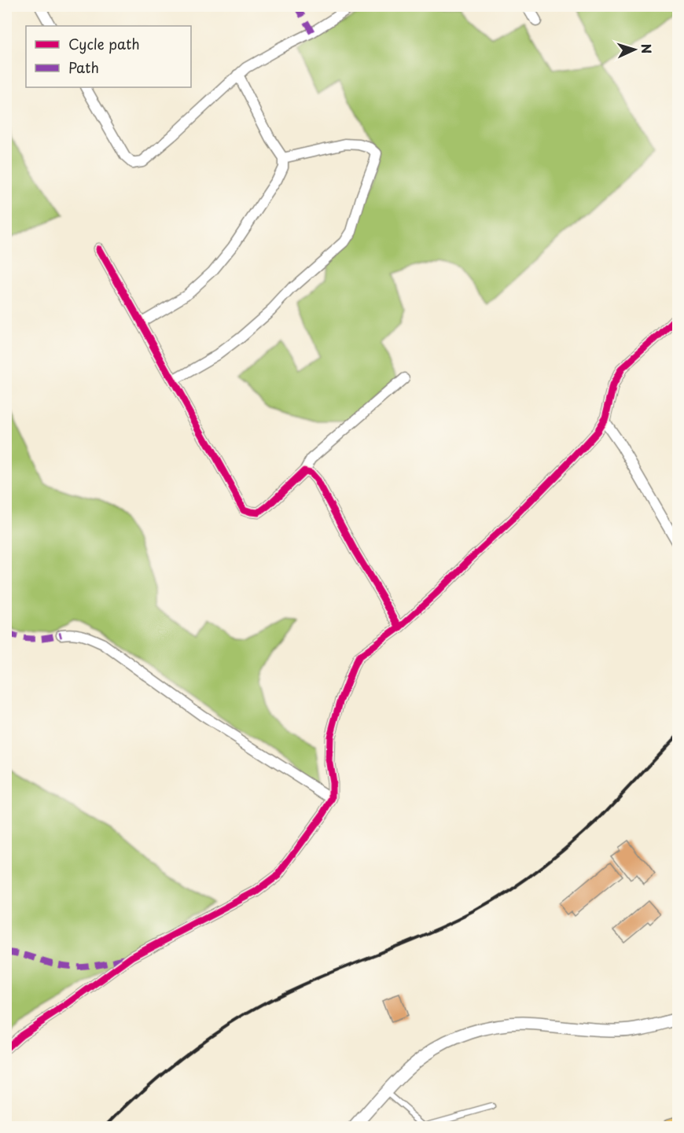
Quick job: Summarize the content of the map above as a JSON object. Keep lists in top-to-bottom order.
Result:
{
  "legend": ["Cycle path", "Path"],
  "north": "right"
}
